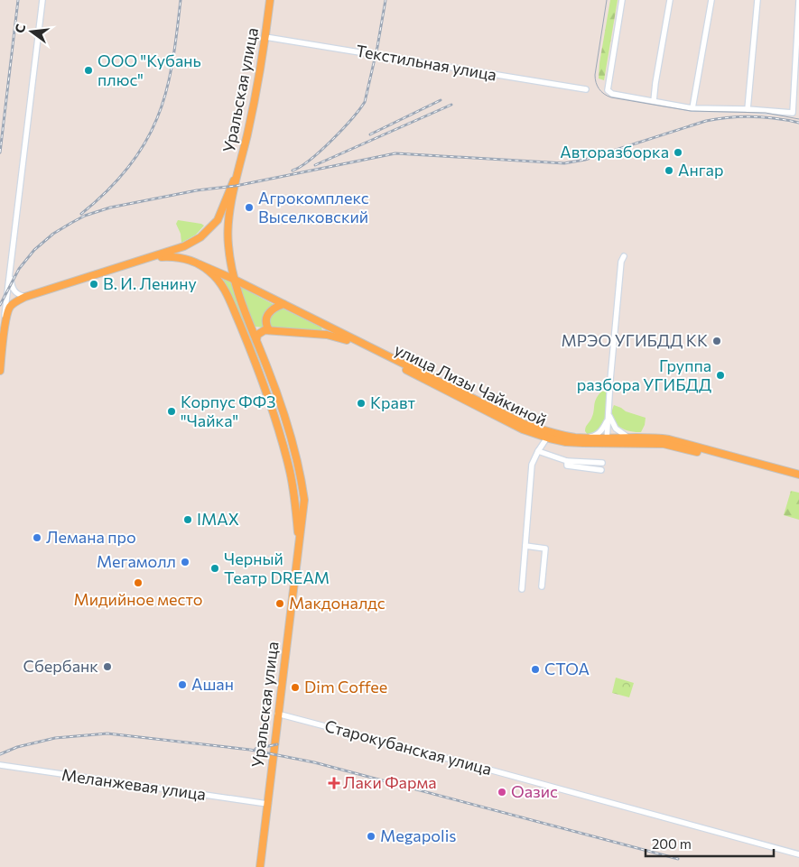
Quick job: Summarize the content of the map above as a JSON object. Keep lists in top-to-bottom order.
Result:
{
  "streets": {
    "main road": ["Уральская улица", "улица Лизы Чайкиной"],
    "street": ["Текстильная улица", "Старокубанская улица", "Меланжевая улица"]
  },
  "crossings": [
    ["Текстильная улица", "Уральская улица"],
    ["Уральская улица", "Старокубанская улица"],
    ["Уральская улица", "Меланжевая улица"]
  ],
  "places": {
    "other": [
      "ООО \"Кубань плюс\"",
      "Авторазборка",
      "Ангар",
      "Агрокомплекс Выселковский",
      "В. И. Ленину",
      "МРЭО УГИБДД КК",
      "Группа разбора УГИБДД",
      "Кравт",
      "Корпус ФФЗ \"Чайка\"",
      "IMAX",
      "Лемана про",
      "Мегамолл",
      "Черный Театр DREAM",
      "Мидийное место",
      "Макдоналдс",
      "Сбербанк",
      "СТОА",
      "Ашан",
      "Dim Coffee",
      "Оазис",
      "Megapolis"
    ],
    "health": ["Лаки Фарма"]
  },
  "scale_bar": "200 m",
  "north": "left"
}
